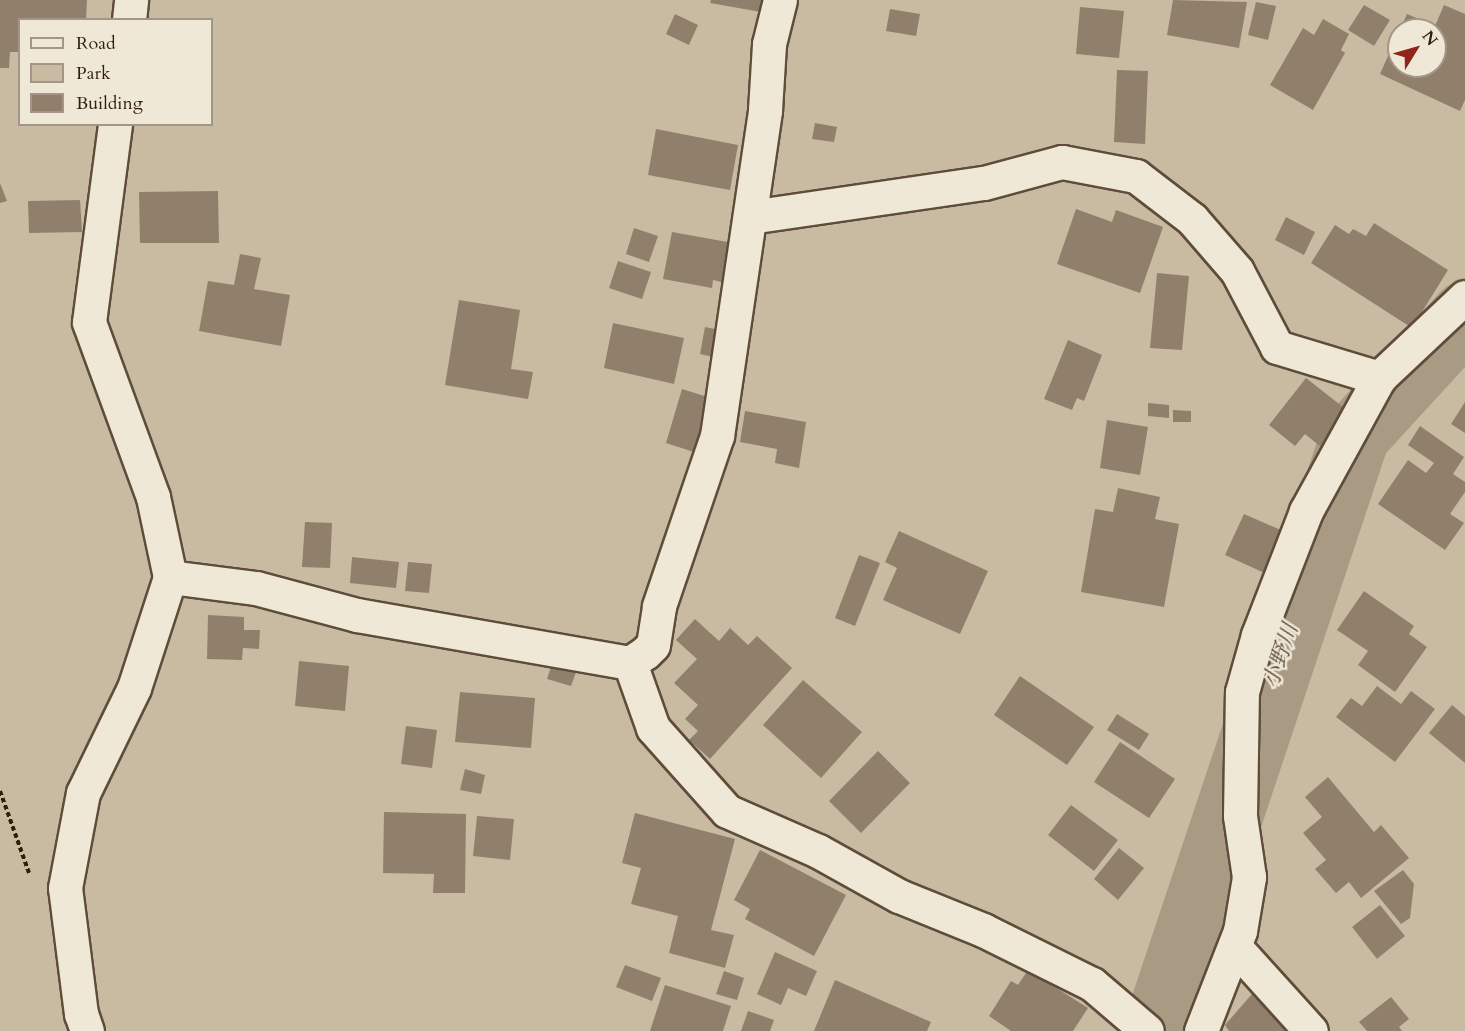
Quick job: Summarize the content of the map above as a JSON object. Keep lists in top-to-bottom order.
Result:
{
  "water": ["小野川"],
  "legend": ["Road", "Park", "Building"],
  "north": "top right"
}
